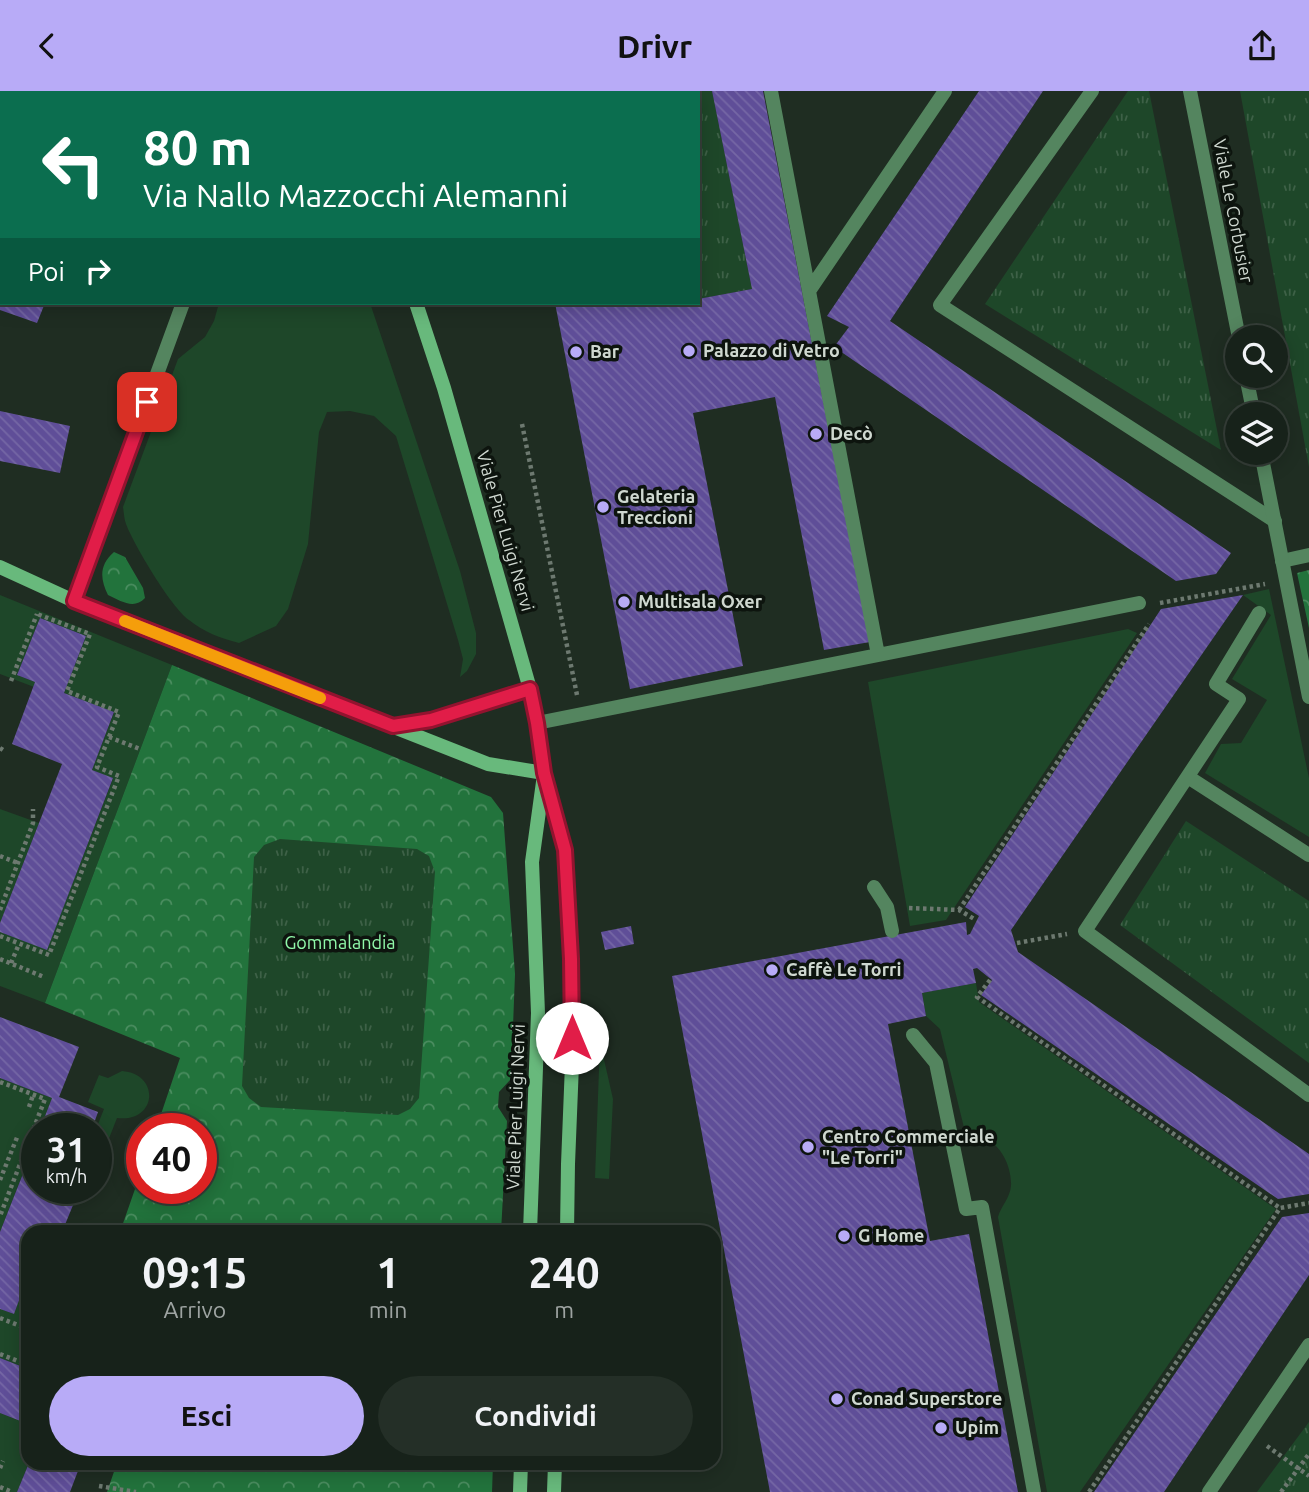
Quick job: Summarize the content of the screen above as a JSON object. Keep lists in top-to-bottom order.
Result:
{
  "streets": {
    "street": ["Viale Le Corbusier", "Viale Pier Luigi Nervi"]
  },
  "parks": ["Gommalandia"],
  "places": [
    "Palazzo di Vetro",
    "Bar",
    "Decò",
    "Gelateria Treccioni",
    "Multisala Oxer",
    "Caffè Le Torri",
    "Centro Commerciale \"Le Torri\"",
    "G Home",
    "Conad Superstore",
    "Upim"
  ],
  "page": {
    "header": "Drivr",
    "turn": ["80 m", "Via Nallo Mazzocchi Alemanni"],
    "then": "Poi",
    "speed": "31 km/h",
    "limit": "40",
    "eta": [
      "09:15",
      "Arrivo",
      "1",
      "min",
      "240",
      "m"
    ],
    "buttons": ["Esci", "Condividi"]
  }
}
